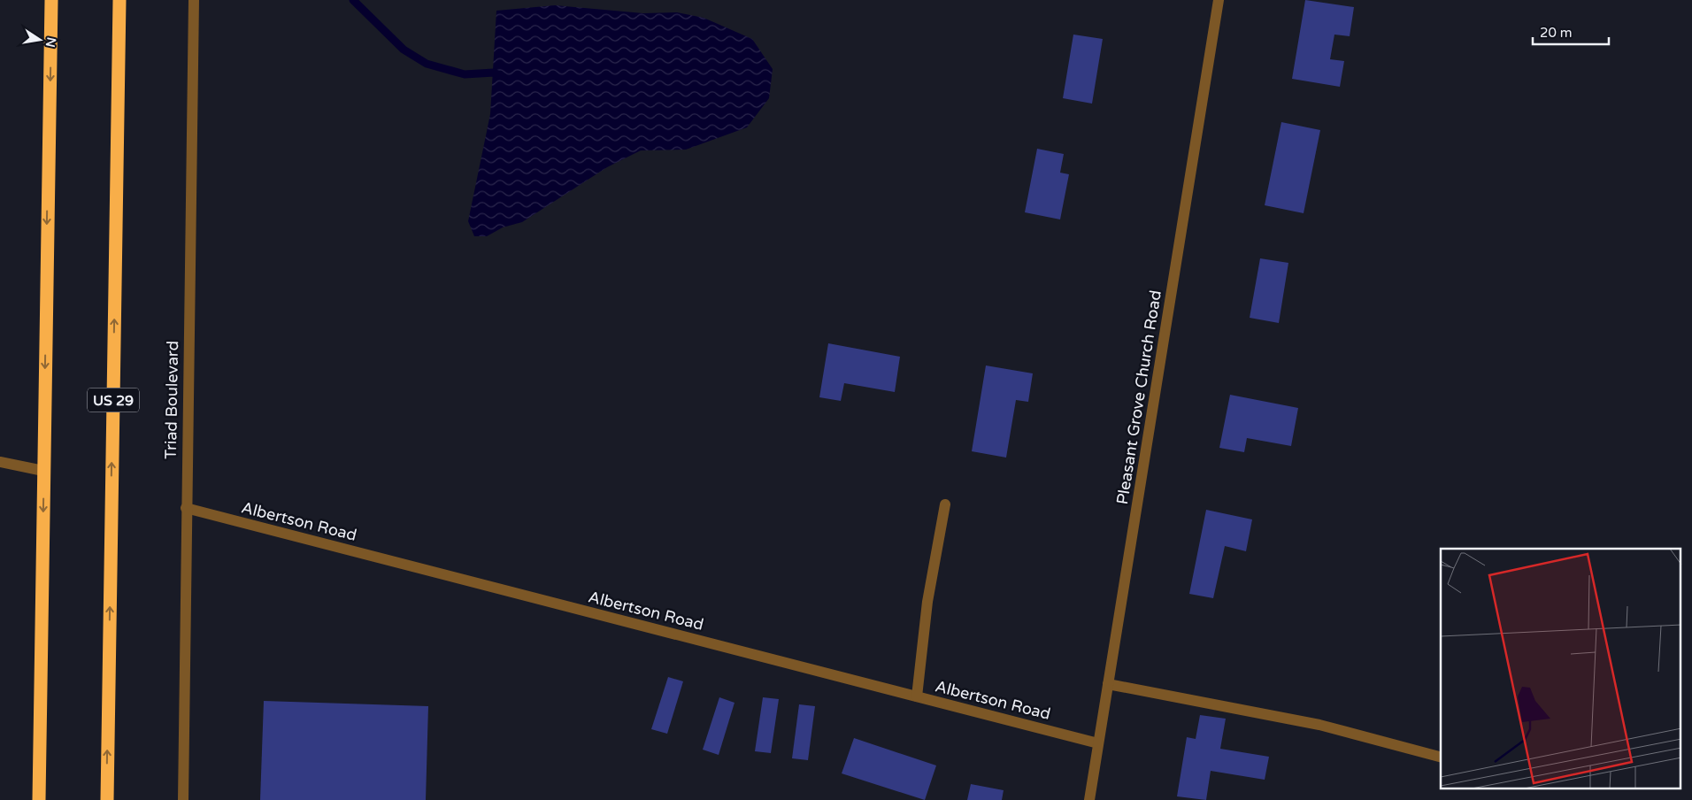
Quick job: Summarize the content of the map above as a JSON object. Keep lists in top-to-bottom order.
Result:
{
  "streets": {
    "highway": ["US 29"],
    "street": ["Pleasant Grove Church Road", "Triad Boulevard", "Albertson Road"]
  },
  "crossings": [
    ["Pleasant Grove Church Road", "Albertson Road"],
    ["Triad Boulevard", "Albertson Road"]
  ],
  "scale_bar": "20 m",
  "north": "right"
}
